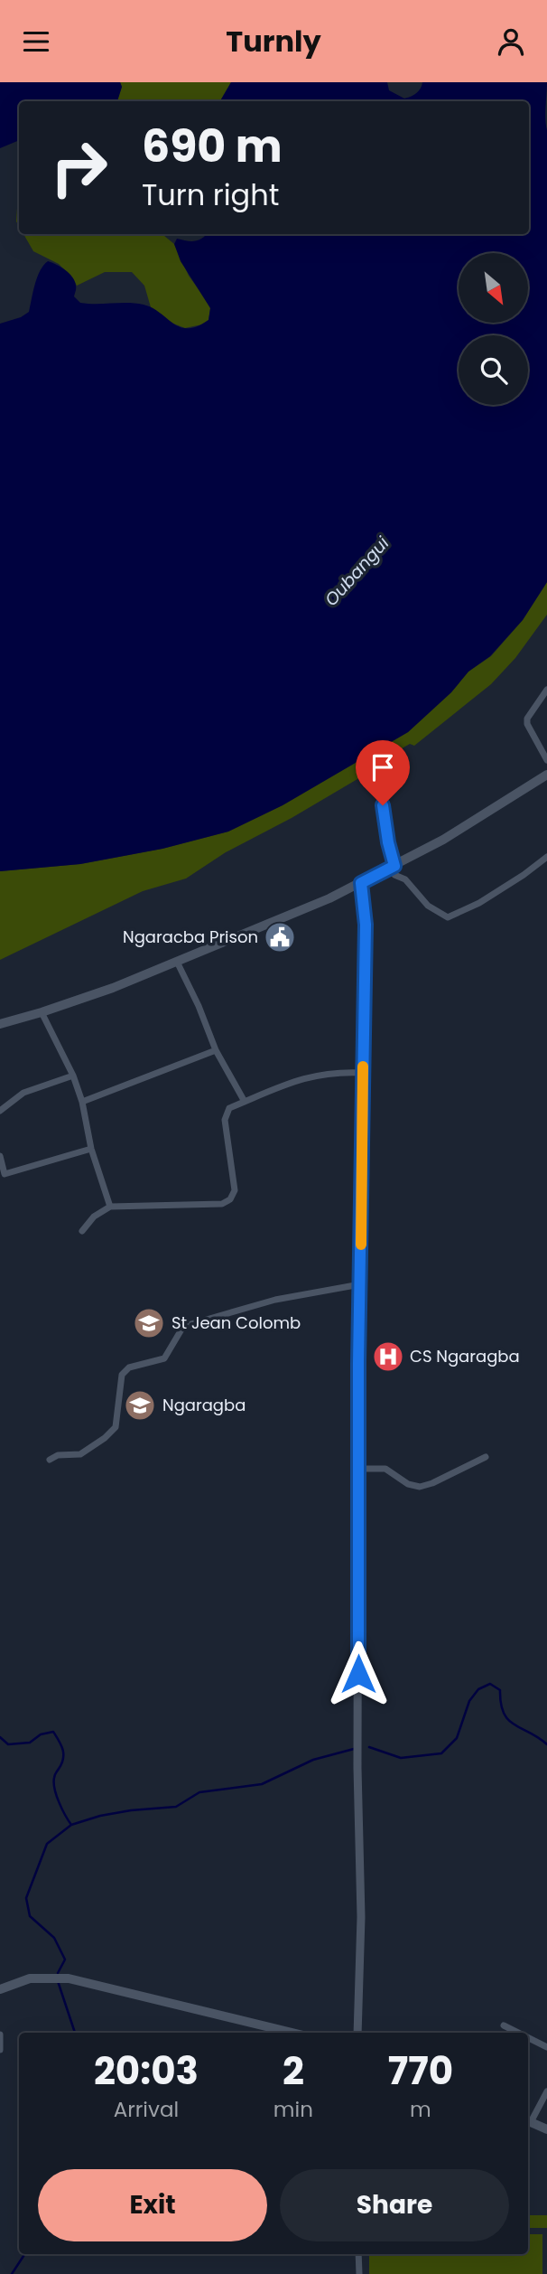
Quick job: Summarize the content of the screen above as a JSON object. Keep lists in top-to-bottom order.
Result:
{
  "water": ["Oubangui"],
  "places": {
    "public building": ["Ngaracba Prison"],
    "school or university": ["St Jean Colomb", "Ngaragba"],
    "hospital": ["CS Ngaragba"]
  },
  "north": "bottom right",
  "page": {
    "header": "Turnly",
    "turn": ["690 m", "Turn right"],
    "eta": [
      "20:03",
      "Arrival",
      "2",
      "min",
      "770",
      "m"
    ],
    "buttons": ["Exit", "Share"]
  }
}
